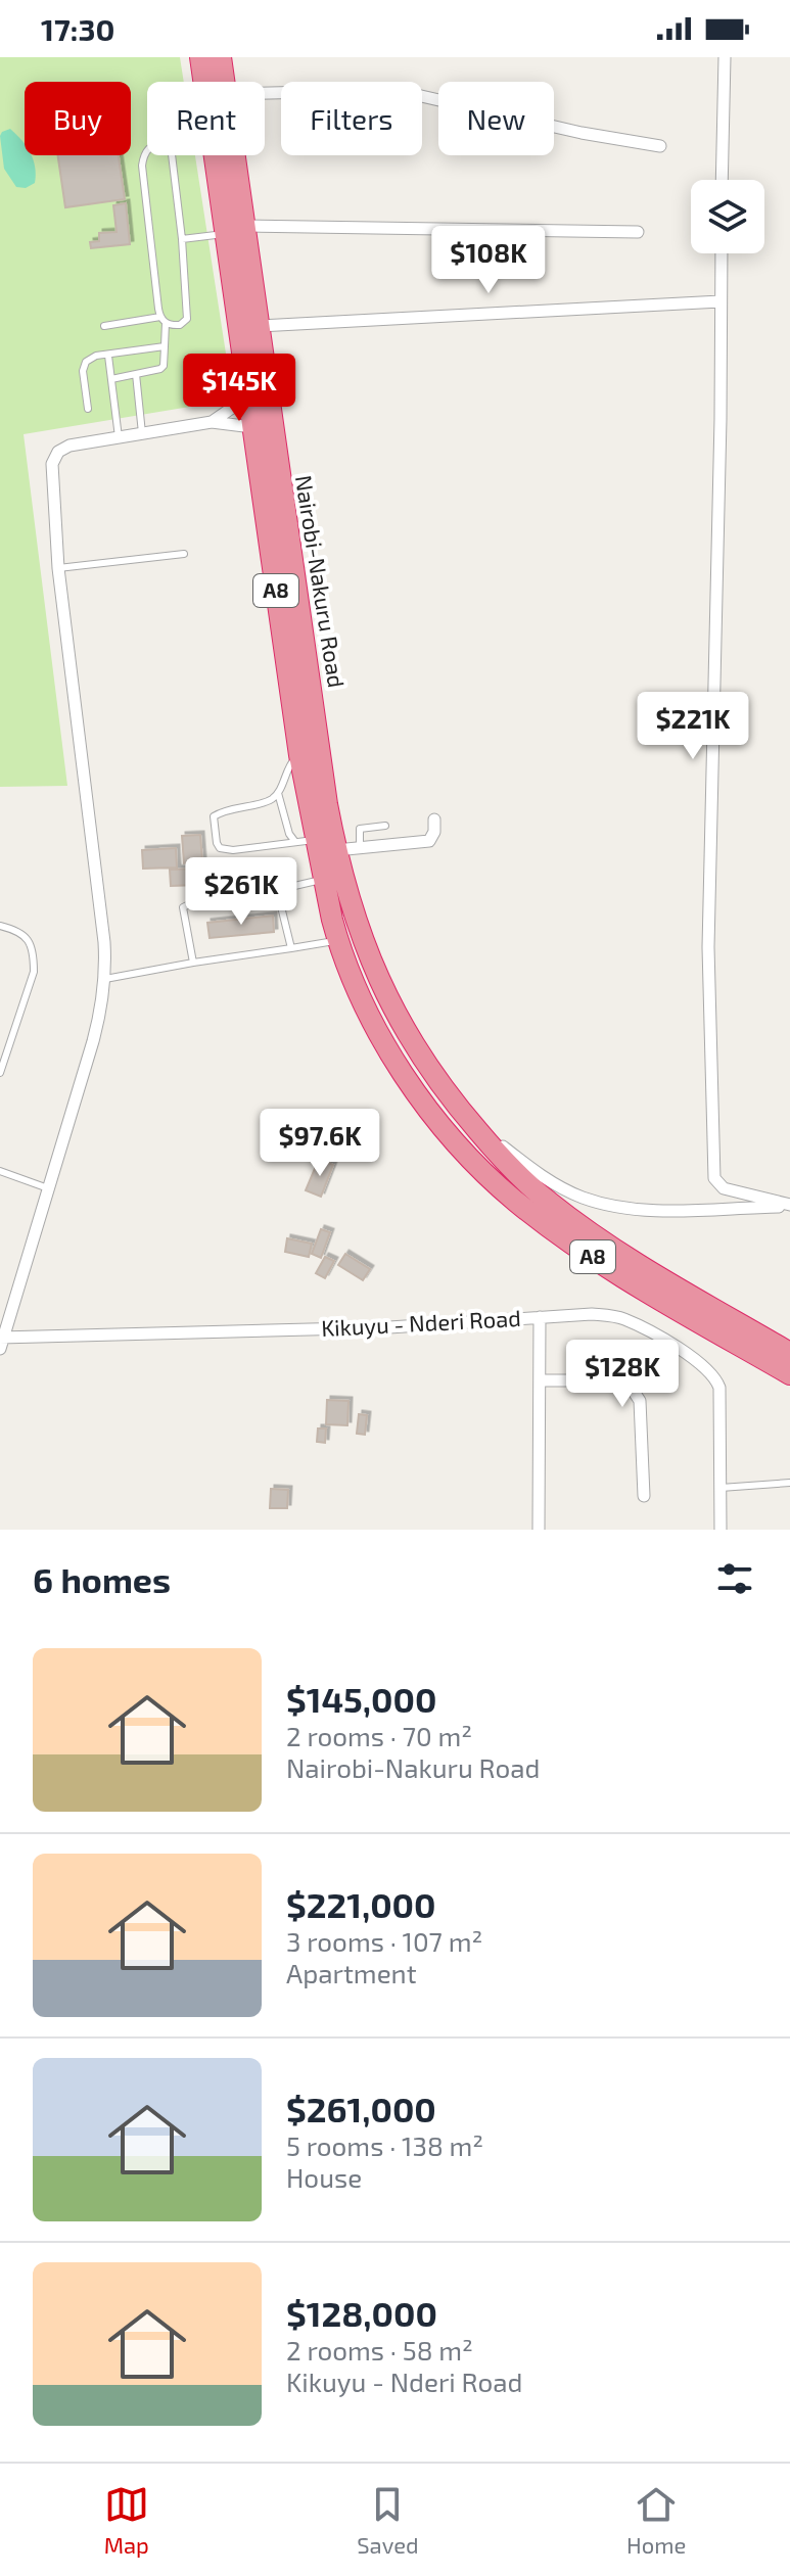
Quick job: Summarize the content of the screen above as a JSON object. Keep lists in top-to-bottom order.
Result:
{
  "streets": {
    "highway": ["Nairobi-Nakuru Road", "A8"],
    "street": ["Kikuyu - Nderi Road"]
  },
  "crossings": [
    ["Nairobi-Nakuru Road", "A8"]
  ],
  "page": {
    "status": "17:30",
    "chip": [
      "Buy",
      "Rent",
      "Filters",
      "New"
    ],
    "price": [
      "$108K",
      "$145K",
      "$221K",
      "$261K",
      "$97.6K",
      "$128K"
    ],
    "heading": "6 homes",
    "list": [
      {
        "name": "$145,000",
        "note": "2 rooms · 70 m² · Nairobi-Nakuru Road"
      },
      {
        "name": "$221,000",
        "note": "3 rooms · 107 m² · Apartment"
      },
      {
        "name": "$261,000",
        "note": "5 rooms · 138 m² · House"
      },
      {
        "name": "$128,000",
        "note": "2 rooms · 58 m² · Kikuyu - Nderi Road"
      }
    ],
    "tabs": ["Map", "Saved", "Home"]
  }
}
